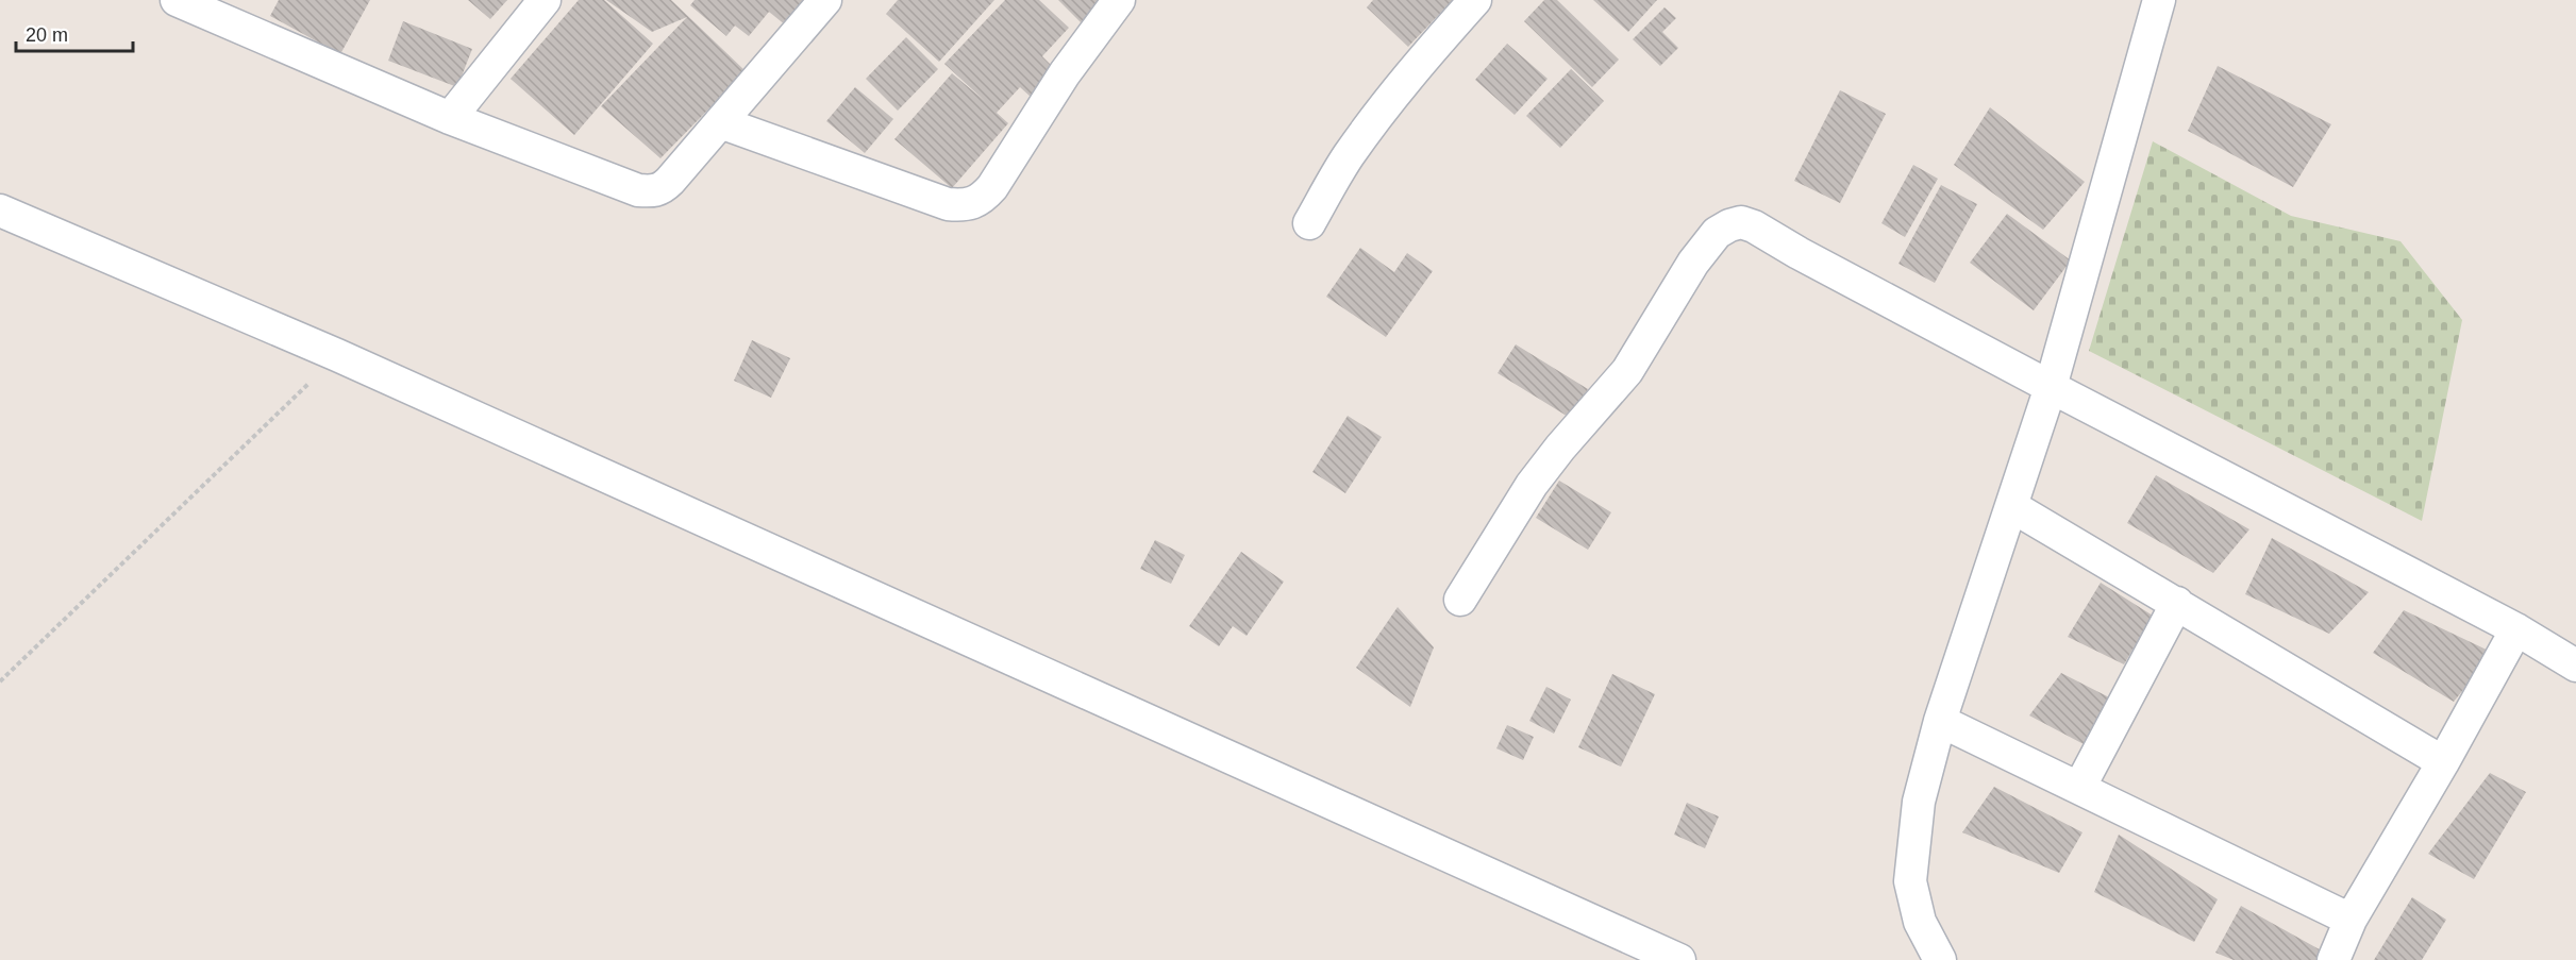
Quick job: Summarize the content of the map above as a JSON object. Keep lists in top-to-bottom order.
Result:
{
  "scale_bar": "20 m"
}
